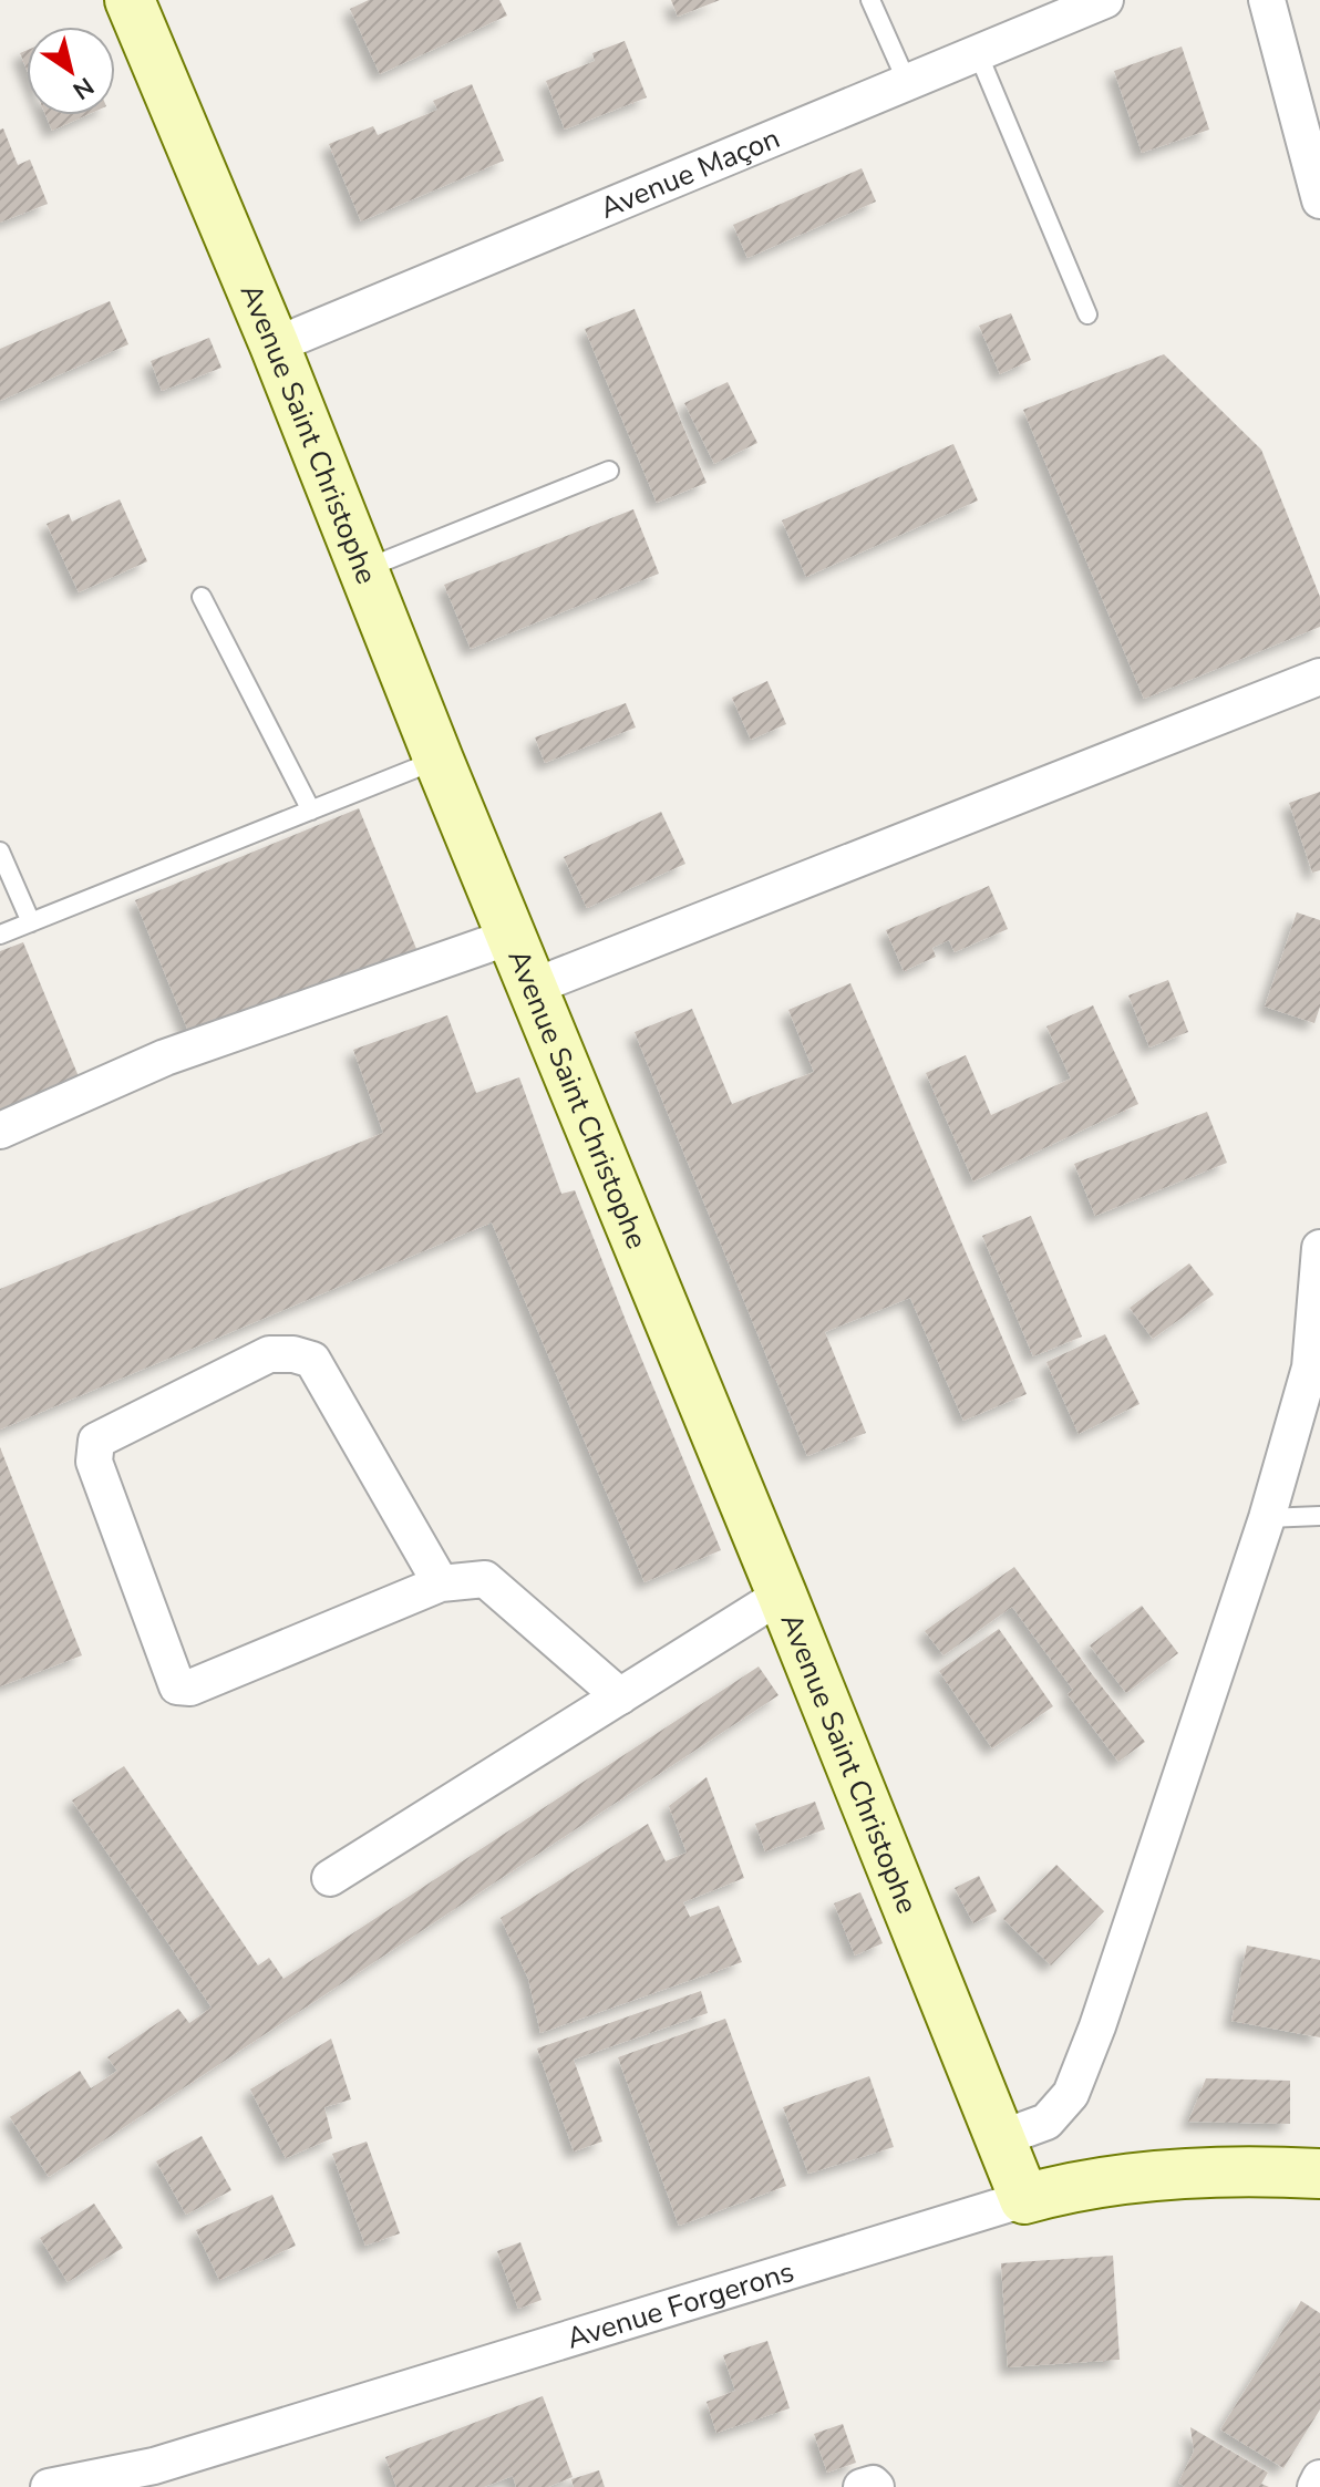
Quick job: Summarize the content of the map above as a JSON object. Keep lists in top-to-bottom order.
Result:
{
  "streets": {
    "street": ["Avenue Maçon", "Avenue Saint Christophe", "Avenue Forgerons"]
  },
  "crossings": [
    ["Avenue Maçon", "Avenue Saint Christophe"],
    ["Avenue Saint Christophe", "Avenue Forgerons"]
  ],
  "north": "bottom right"
}
